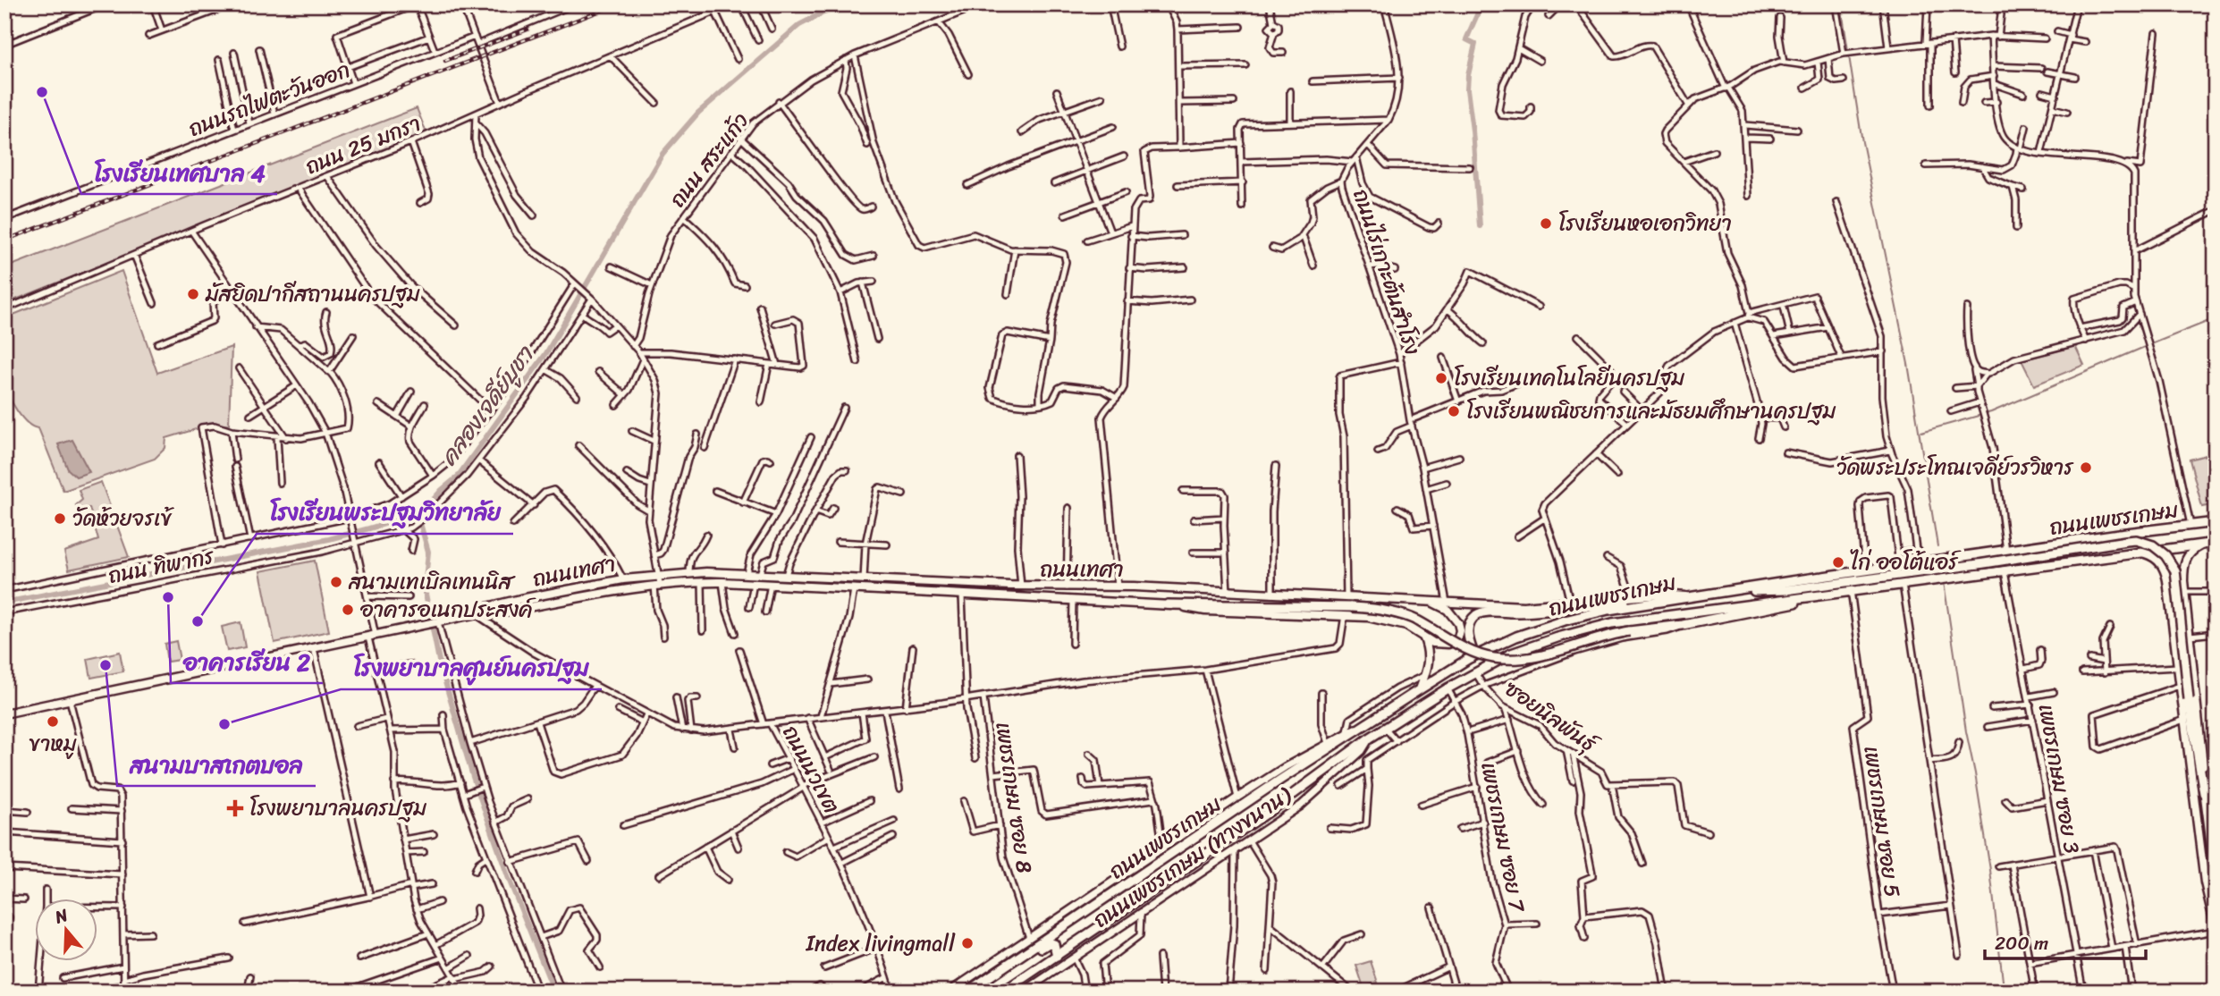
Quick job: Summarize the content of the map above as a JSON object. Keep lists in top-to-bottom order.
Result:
{
  "streets": {
    "highway": ["ถนนเพชรเกษม"],
    "main road": ["ถนนเทศา", "ถนนเพชรเกษม (ทางขนาน)"],
    "street": [
      "ถนนรถไฟตะวันออก",
      "ถนน 25 มกรา",
      "ถนน สระแก้ว",
      "ถนนไร่เกาะต้นสำโรง",
      "ถนน ทิพากร",
      "ซอยนิลพันธุ์",
      "ถนนนวเขต",
      "เพชรเกษม ซอย 3",
      "เพชรเกษม ซอย 8",
      "เพชรเกษม ซอย 5",
      "เพชรเกษม ซอย 7"
    ]
  },
  "crossings": [
    ["ถนนไร่เกาะต้นสำโรง", "ถนนเทศา"],
    ["ถนนเพชรเกษม", "ถนนเทศา"],
    ["ถนนเพชรเกษม", "ซอยนิลพันธุ์"],
    ["ถนนเพชรเกษม", "เพชรเกษม ซอย 3"],
    ["ถนนเพชรเกษม", "เพชรเกษม ซอย 5"],
    ["ถนนเพชรเกษม", "เพชรเกษม ซอย 7"],
    ["ถนนเพชรเกษม", "ถนนเพชรเกษม (ทางขนาน)"],
    ["ถนนเทศา", "ถนนนวเขต"],
    ["เพชรเกษม ซอย 8", "ถนนเพชรเกษม (ทางขนาน)"]
  ],
  "water": ["คลองเจดีย์บูชา"],
  "places": {
    "other": [
      "โรงเรียนเทศบาล 4",
      "โรงเรียนหอเอกวิทยา",
      "มัสยิดปากีสถานนครปฐม",
      "โรงเรียนเทคโนโลยีนครปฐม",
      "โรงเรียนพณิชยการและมัธยมศึกษานครปฐม",
      "วัดพระประโทณเจดีย์วรวิหาร",
      "วัดห้วยจรเข้",
      "ไก่ ออโต้แอร์",
      "สนามเทเบิลเทนนิส",
      "อาคารเรียน 2",
      "อาคารอเนกประสงค์",
      "โรงเรียนพระปฐมวิทยาลัย",
      "สนามบาสเกตบอล",
      "ขาหมู",
      "โรงพยาบาลศูนย์นครปฐม",
      "Index livingmall"
    ],
    "health": ["โรงพยาบาลนครปฐม"]
  },
  "scale_bar": "200 m",
  "north": "top"
}
